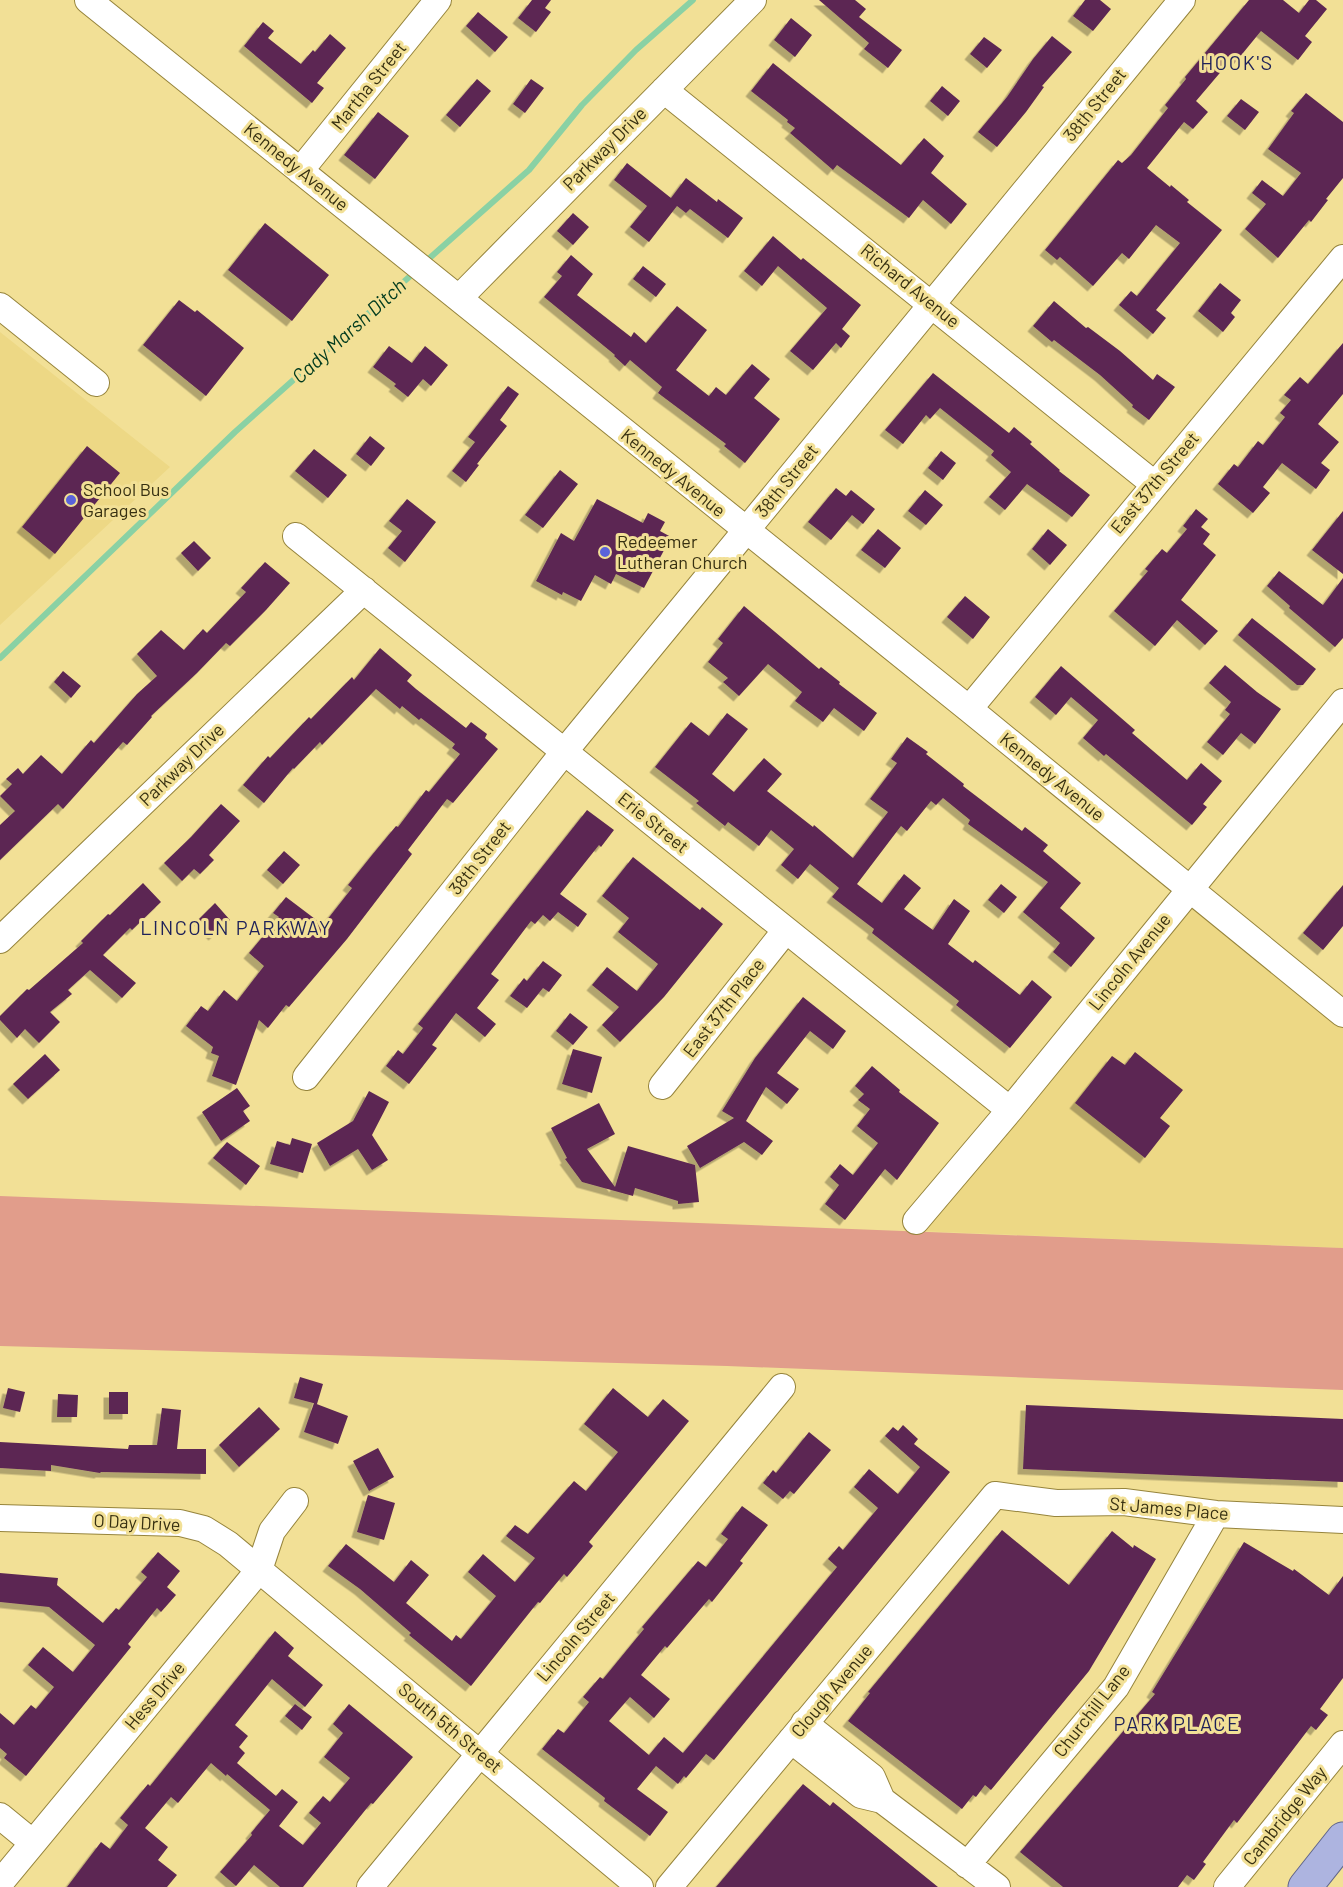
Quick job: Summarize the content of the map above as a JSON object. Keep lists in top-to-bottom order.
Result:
{
  "streets": {
    "street": [
      "Martha Street",
      "38th Street",
      "Parkway Drive",
      "Kennedy Avenue",
      "Richard Avenue",
      "East 37th Street",
      "Erie Street",
      "Lincoln Avenue",
      "East 37th Place",
      "St James Place",
      "O Day Drive",
      "Lincoln Street",
      "Clough Avenue",
      "Hess Drive",
      "Churchill Lane",
      "South 5th Street",
      "Cambridge Way"
    ]
  },
  "crossings": [
    ["Martha Street", "Kennedy Avenue"],
    ["38th Street", "Kennedy Avenue"],
    ["38th Street", "Richard Avenue"],
    ["38th Street", "Erie Street"],
    ["Parkway Drive", "Kennedy Avenue"],
    ["Parkway Drive", "Richard Avenue"],
    ["Parkway Drive", "Erie Street"],
    ["Kennedy Avenue", "East 37th Street"],
    ["Kennedy Avenue", "Lincoln Avenue"],
    ["Richard Avenue", "East 37th Street"],
    ["Erie Street", "Lincoln Avenue"],
    ["Erie Street", "East 37th Place"],
    ["St James Place", "Clough Avenue"],
    ["St James Place", "Churchill Lane"],
    ["O Day Drive", "Hess Drive"],
    ["O Day Drive", "South 5th Street"],
    ["Lincoln Street", "South 5th Street"],
    ["Hess Drive", "South 5th Street"]
  ],
  "districts": ["HOOK'S", "LINCOLN PARKWAY", "PARK PLACE"],
  "water": ["Cady Marsh Ditch"],
  "places": ["School Bus Garages", "Redeemer Lutheran Church"]
}
